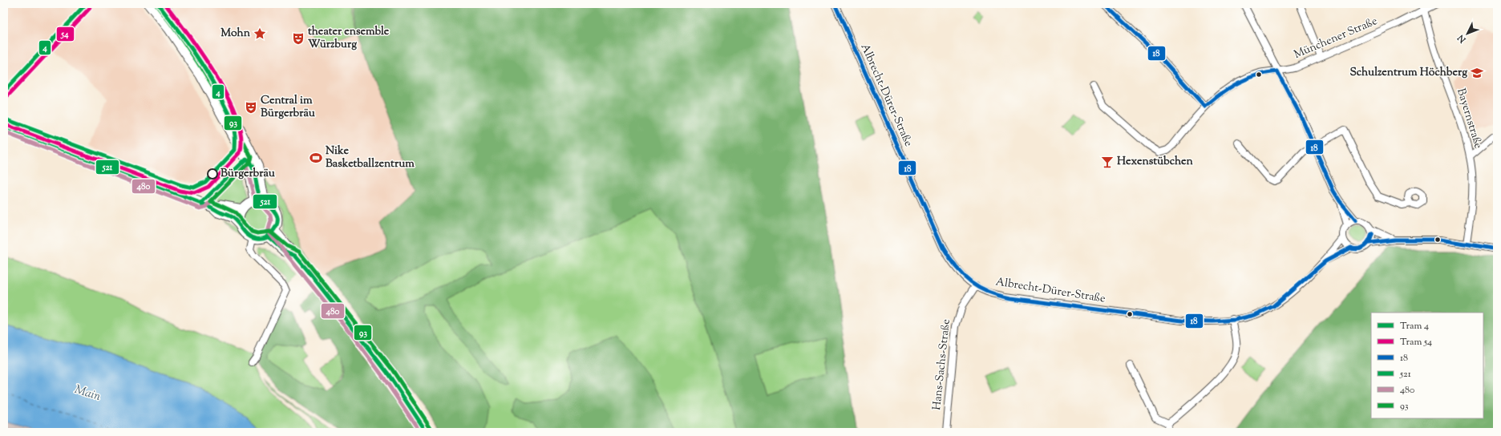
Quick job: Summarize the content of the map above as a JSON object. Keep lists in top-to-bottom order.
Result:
{
  "streets": {
    "street": [
      "Münchener Straße",
      "Albrecht-Dürer-Straße",
      "Bayernstraße",
      "Hans-Sachs-Straße"
    ]
  },
  "crossings": [
    ["Münchener Straße", "Bayernstraße"],
    ["Albrecht-Dürer-Straße", "Hans-Sachs-Straße"]
  ],
  "water": ["Main"],
  "places": {
    "place": ["Mohn"],
    "theatre": ["theater ensemble Würzburg", "Central im Bürgerbräu"],
    "school or university": ["Schulzentrum Höchberg"],
    "sports": ["Nike Basketballzentrum"],
    "bar": ["Hexenstübchen"],
    "other": ["Bürgerbräu"]
  },
  "lines": [
    "tram line 4",
    "tram line 54",
    "transit line 18",
    "transit line 93",
    "transit line 521",
    "transit line 480"
  ],
  "legend": [
    "Tram 4",
    "Tram 54",
    "18",
    "521",
    "480",
    "93"
  ],
  "north": "bottom left"
}
